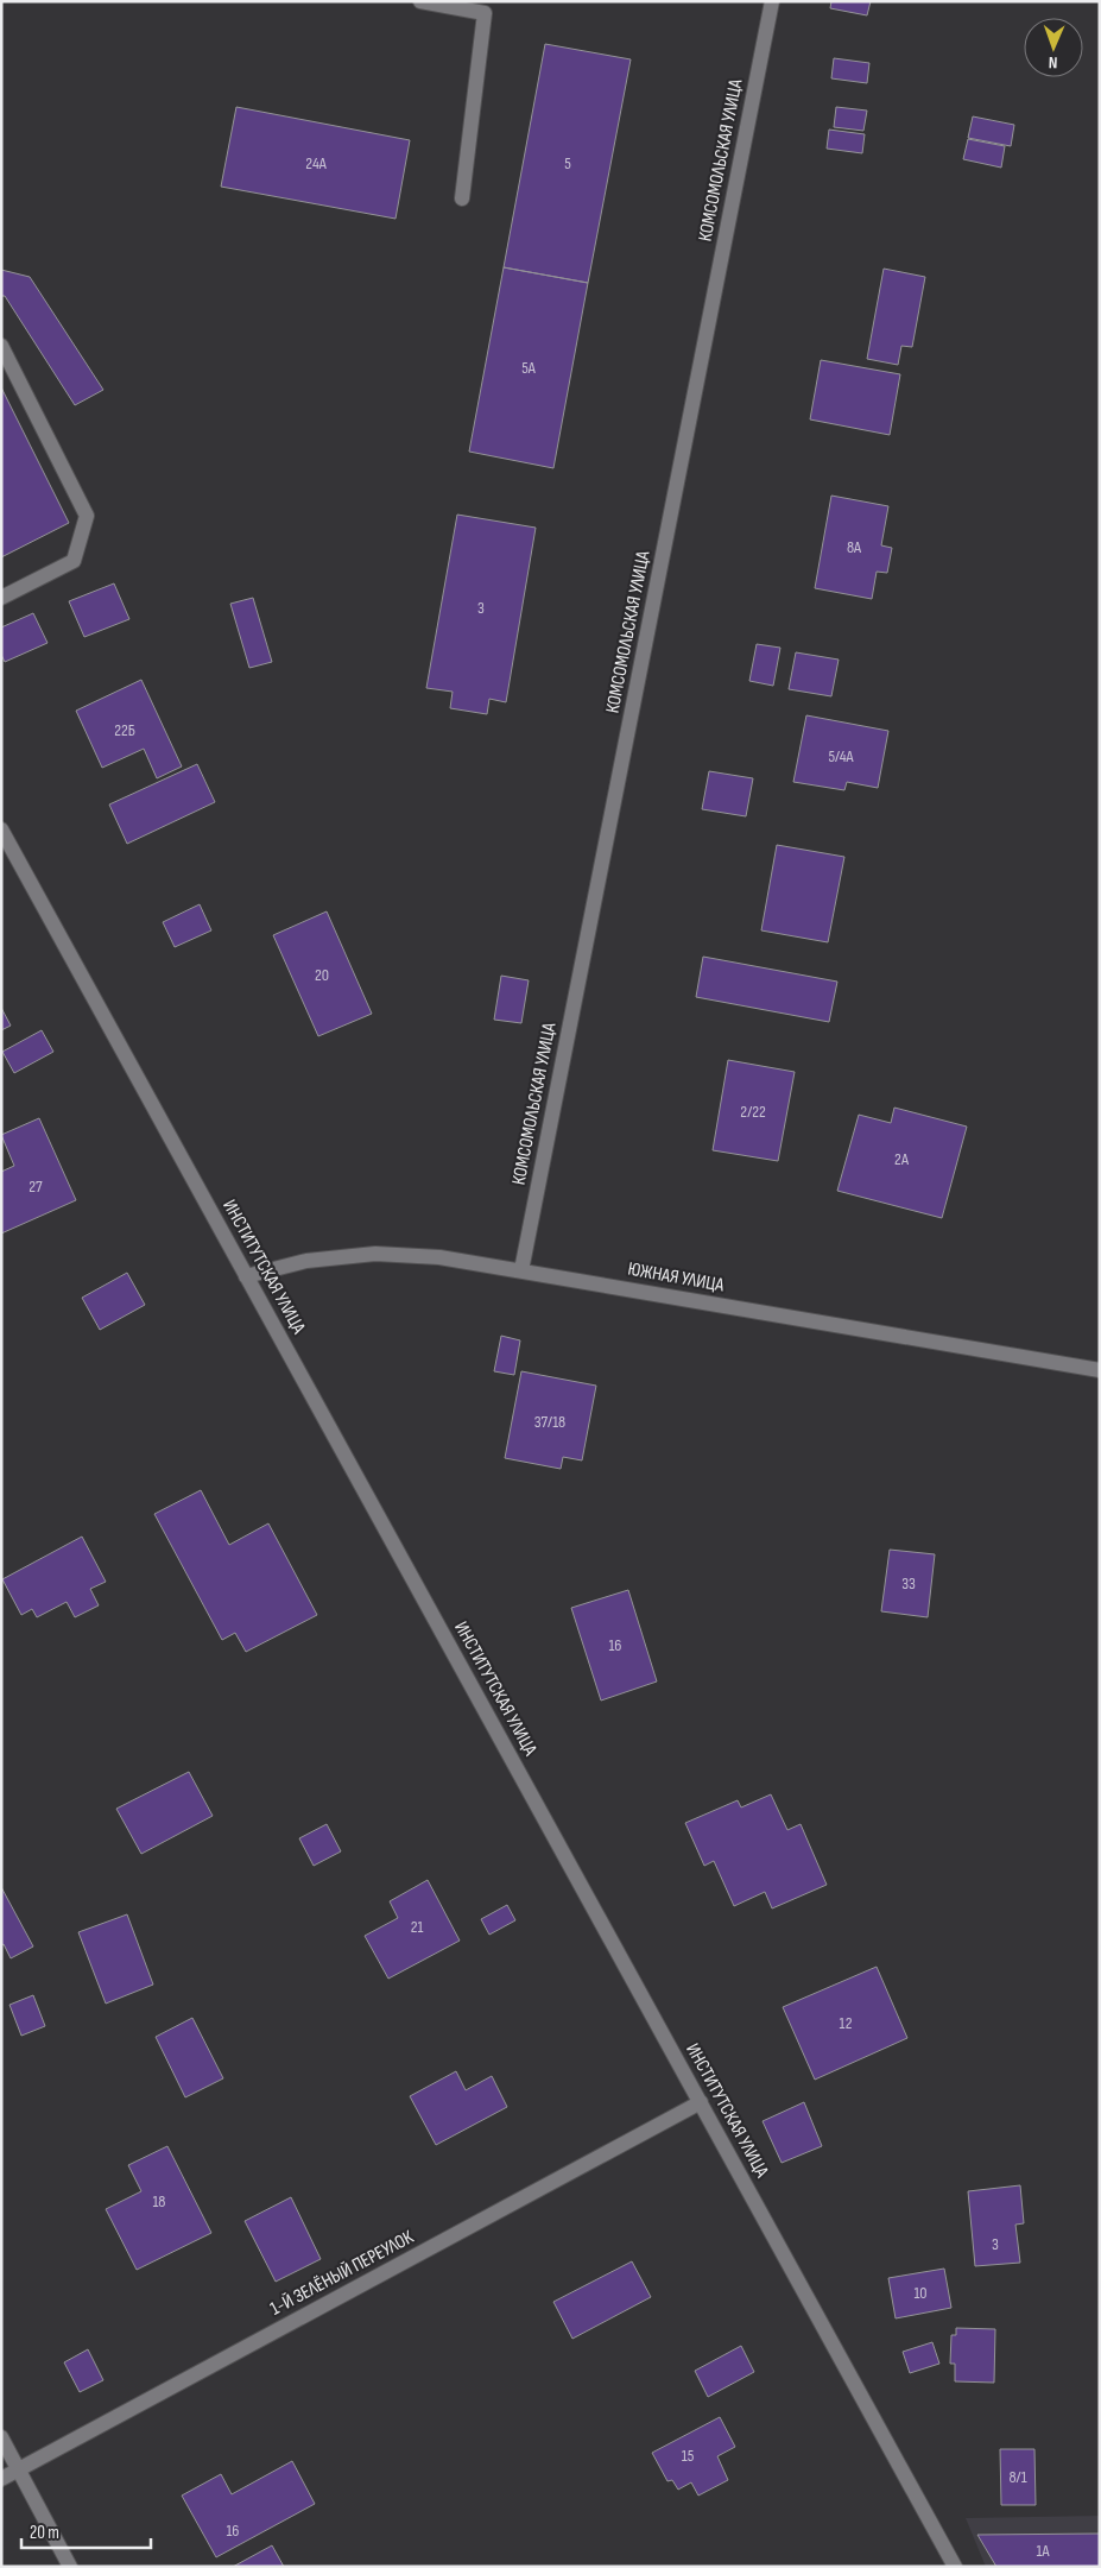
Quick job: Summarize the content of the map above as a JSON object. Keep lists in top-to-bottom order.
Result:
{
  "streets": {
    "street": [
      "КОМСОМОЛЬСКАЯ УЛИЦА",
      "ИНСТИТУТСКАЯ УЛИЦА",
      "ЮЖНАЯ УЛИЦА",
      "1-Й ЗЕЛЁНЫЙ ПЕРЕУЛОК"
    ]
  },
  "crossings": [
    ["КОМСОМОЛЬСКАЯ УЛИЦА", "ЮЖНАЯ УЛИЦА"],
    ["ИНСТИТУТСКАЯ УЛИЦА", "ЮЖНАЯ УЛИЦА"],
    ["ИНСТИТУТСКАЯ УЛИЦА", "1-Й ЗЕЛЁНЫЙ ПЕРЕУЛОК"]
  ],
  "house_numbers": [
    "24А",
    "5",
    "5А",
    "8А",
    "3",
    "22Б",
    "5/4А",
    "20",
    "2/22",
    "2А",
    "27",
    "37/18",
    "33",
    "16",
    "21",
    "12",
    "18",
    "3",
    "10",
    "15",
    "8/1",
    "16",
    "1А"
  ],
  "scale_bar": "20 m",
  "north": "bottom"
}
